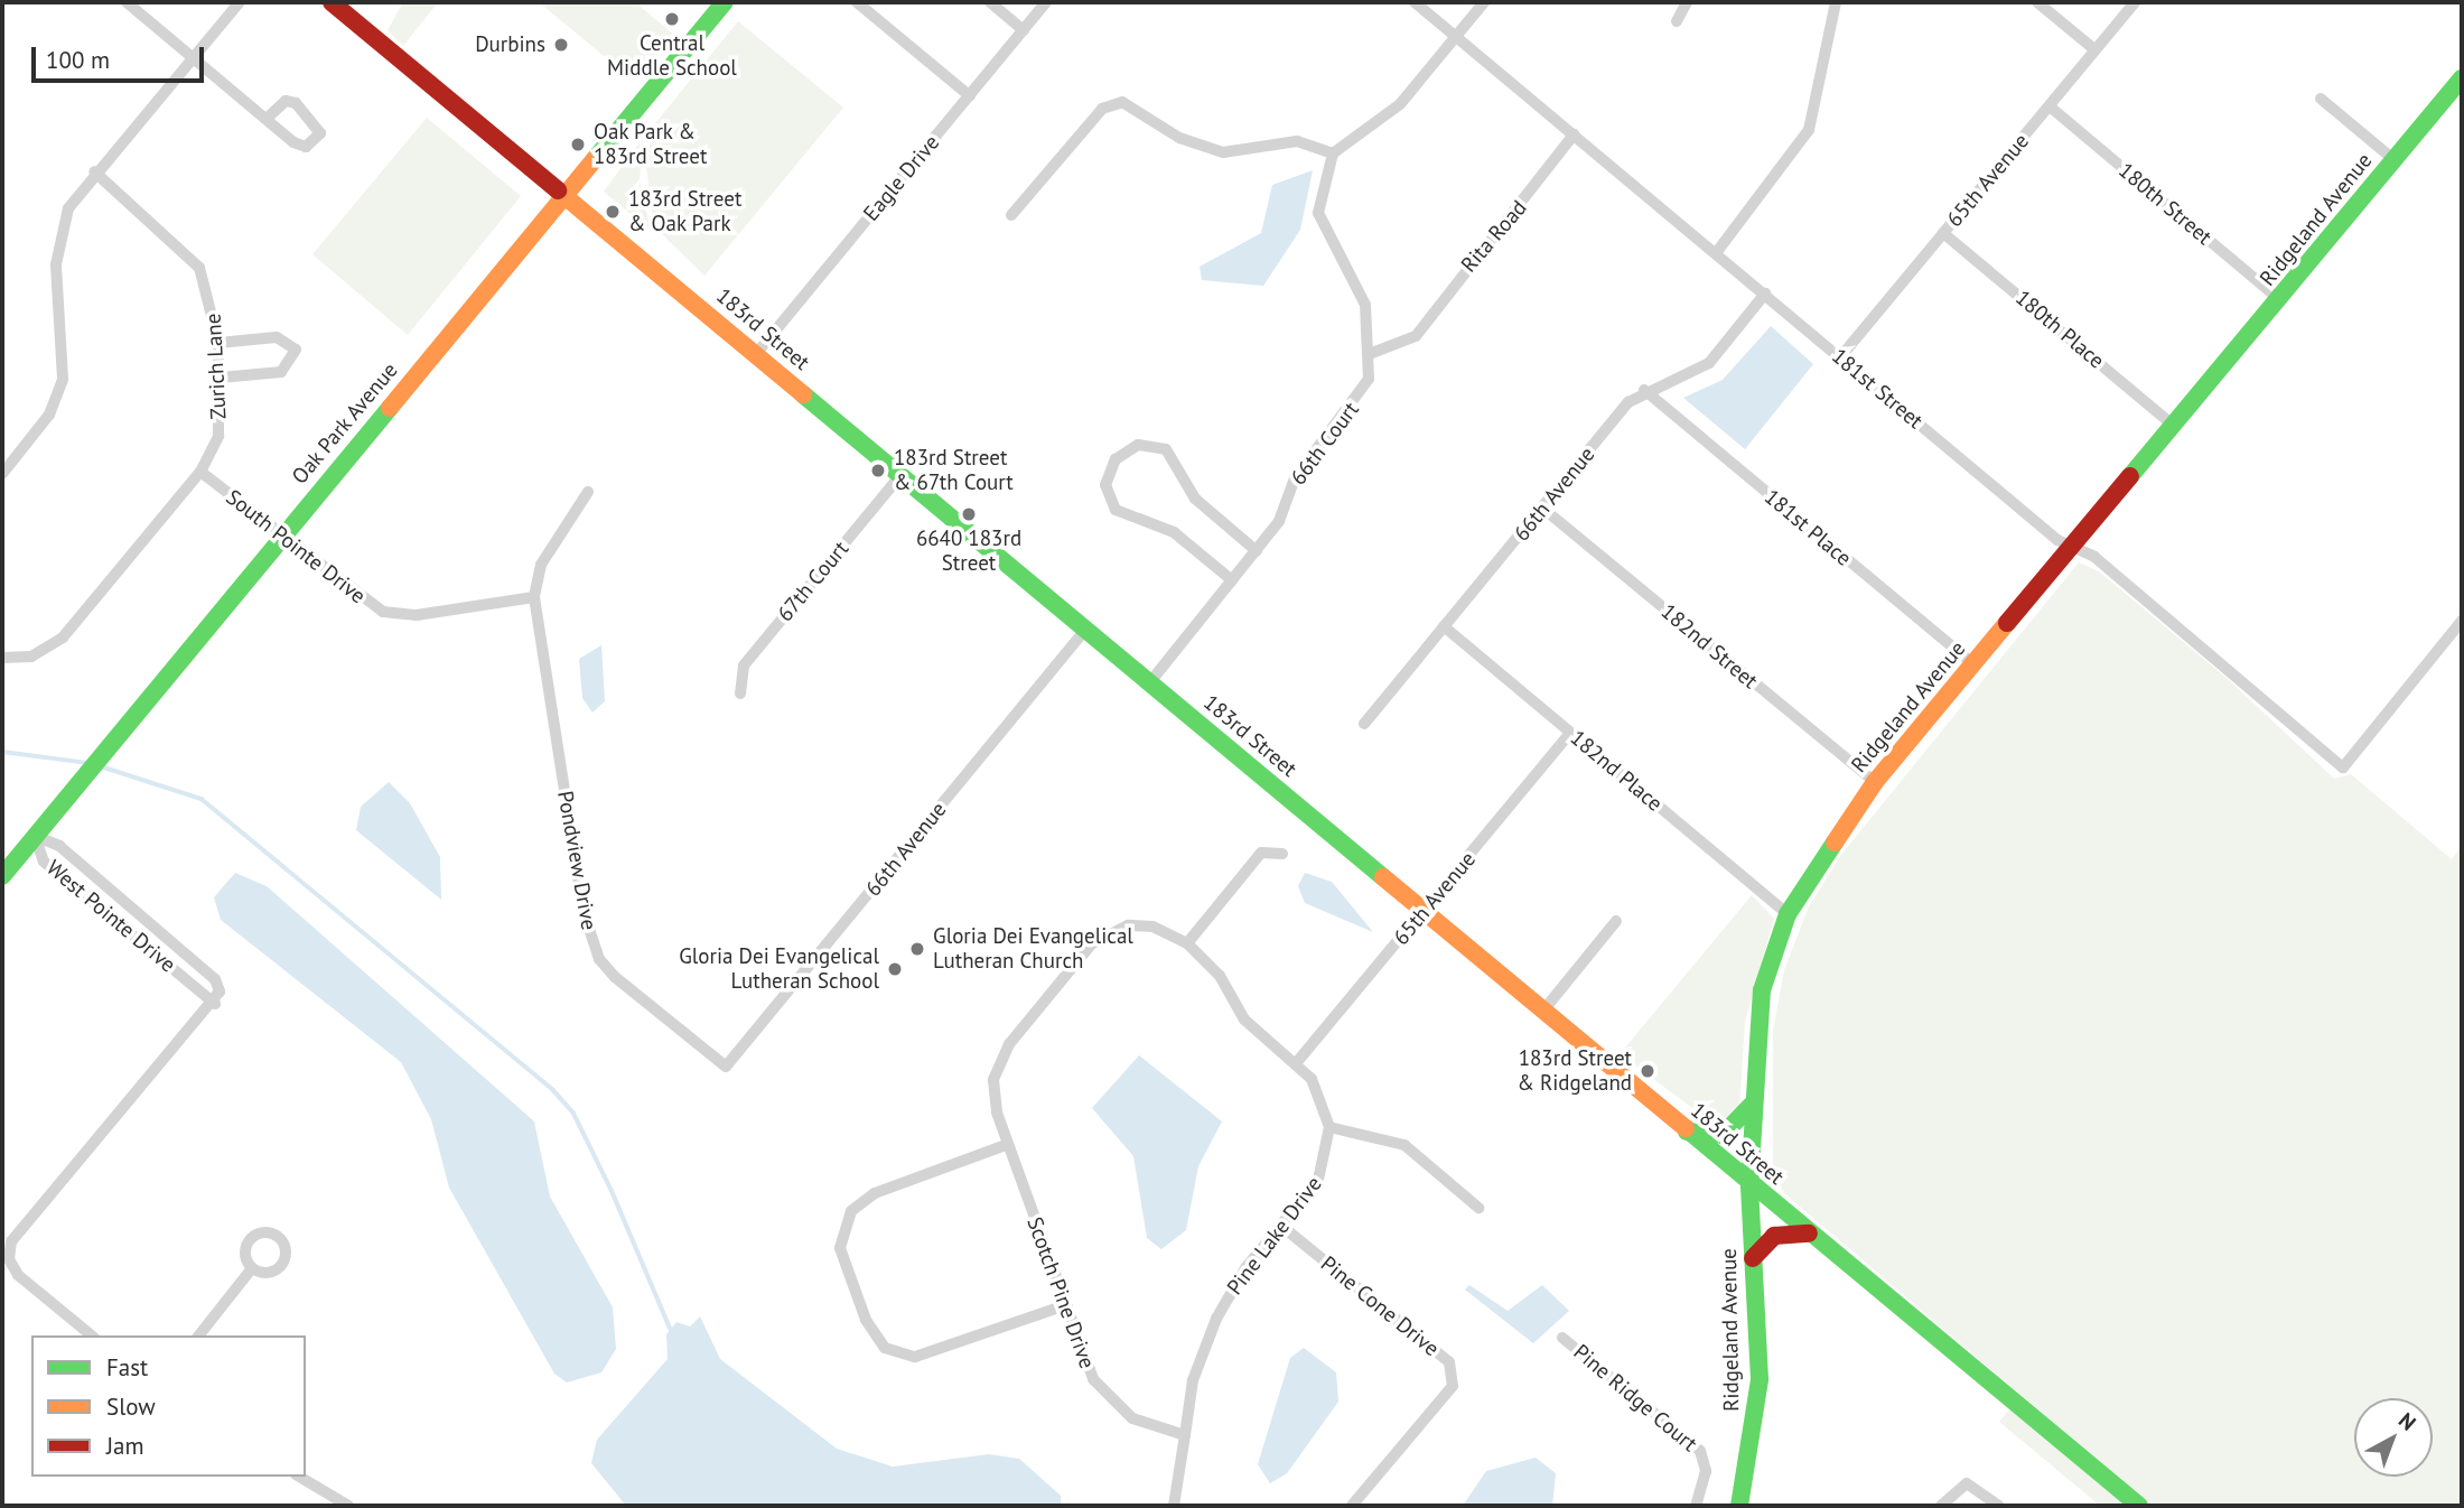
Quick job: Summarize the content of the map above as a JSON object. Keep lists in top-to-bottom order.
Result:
{
  "streets": {
    "street": [
      "Eagle Drive",
      "65th Avenue",
      "180th Street",
      "Ridgeland Avenue",
      "Rita Road",
      "183rd Street",
      "180th Place",
      "Zurich Lane",
      "181st Street",
      "Oak Park Avenue",
      "66th Court",
      "66th Avenue",
      "181st Place",
      "South Pointe Drive",
      "67th Court",
      "182nd Street",
      "182nd Place",
      "Pondview Drive",
      "West Pointe Drive",
      "Pine Lake Drive",
      "Scotch Pine Drive",
      "Pine Cone Drive",
      "Pine Ridge Court"
    ]
  },
  "crossings": [
    ["Eagle Drive", "183rd Street"],
    ["65th Avenue", "180th Street"],
    ["65th Avenue", "183rd Street"],
    ["65th Avenue", "180th Place"],
    ["65th Avenue", "181st Street"],
    ["65th Avenue", "182nd Place"],
    ["65th Avenue", "Pine Lake Drive"],
    ["180th Street", "Ridgeland Avenue"],
    ["Ridgeland Avenue", "183rd Street"],
    ["Ridgeland Avenue", "180th Place"],
    ["Ridgeland Avenue", "181st Street"],
    ["Ridgeland Avenue", "181st Place"],
    ["Ridgeland Avenue", "182nd Street"],
    ["Ridgeland Avenue", "182nd Place"],
    ["Rita Road", "181st Street"],
    ["Rita Road", "66th Court"],
    ["183rd Street", "Oak Park Avenue"],
    ["183rd Street", "66th Court"],
    ["183rd Street", "66th Avenue"],
    ["183rd Street", "67th Court"],
    ["Zurich Lane", "South Pointe Drive"],
    ["181st Street", "66th Avenue"],
    ["Oak Park Avenue", "South Pointe Drive"],
    ["Oak Park Avenue", "West Pointe Drive"],
    ["66th Avenue", "181st Place"],
    ["66th Avenue", "182nd Street"],
    ["66th Avenue", "182nd Place"],
    ["66th Avenue", "Pondview Drive"],
    ["South Pointe Drive", "Pondview Drive"],
    ["Pine Lake Drive", "Scotch Pine Drive"],
    ["Pine Lake Drive", "Pine Cone Drive"]
  ],
  "places": [
    "Central Middle School",
    "Durbins",
    "Oak Park & 183rd Street",
    "183rd Street & Oak Park",
    "183rd Street & 67th Court",
    "6640 183rd Street",
    "Gloria Dei Evangelical Lutheran Church",
    "Gloria Dei Evangelical Lutheran School",
    "183rd Street & Ridgeland"
  ],
  "legend": ["Fast", "Slow", "Jam"],
  "scale_bar": "100 m",
  "north": "top right"
}
